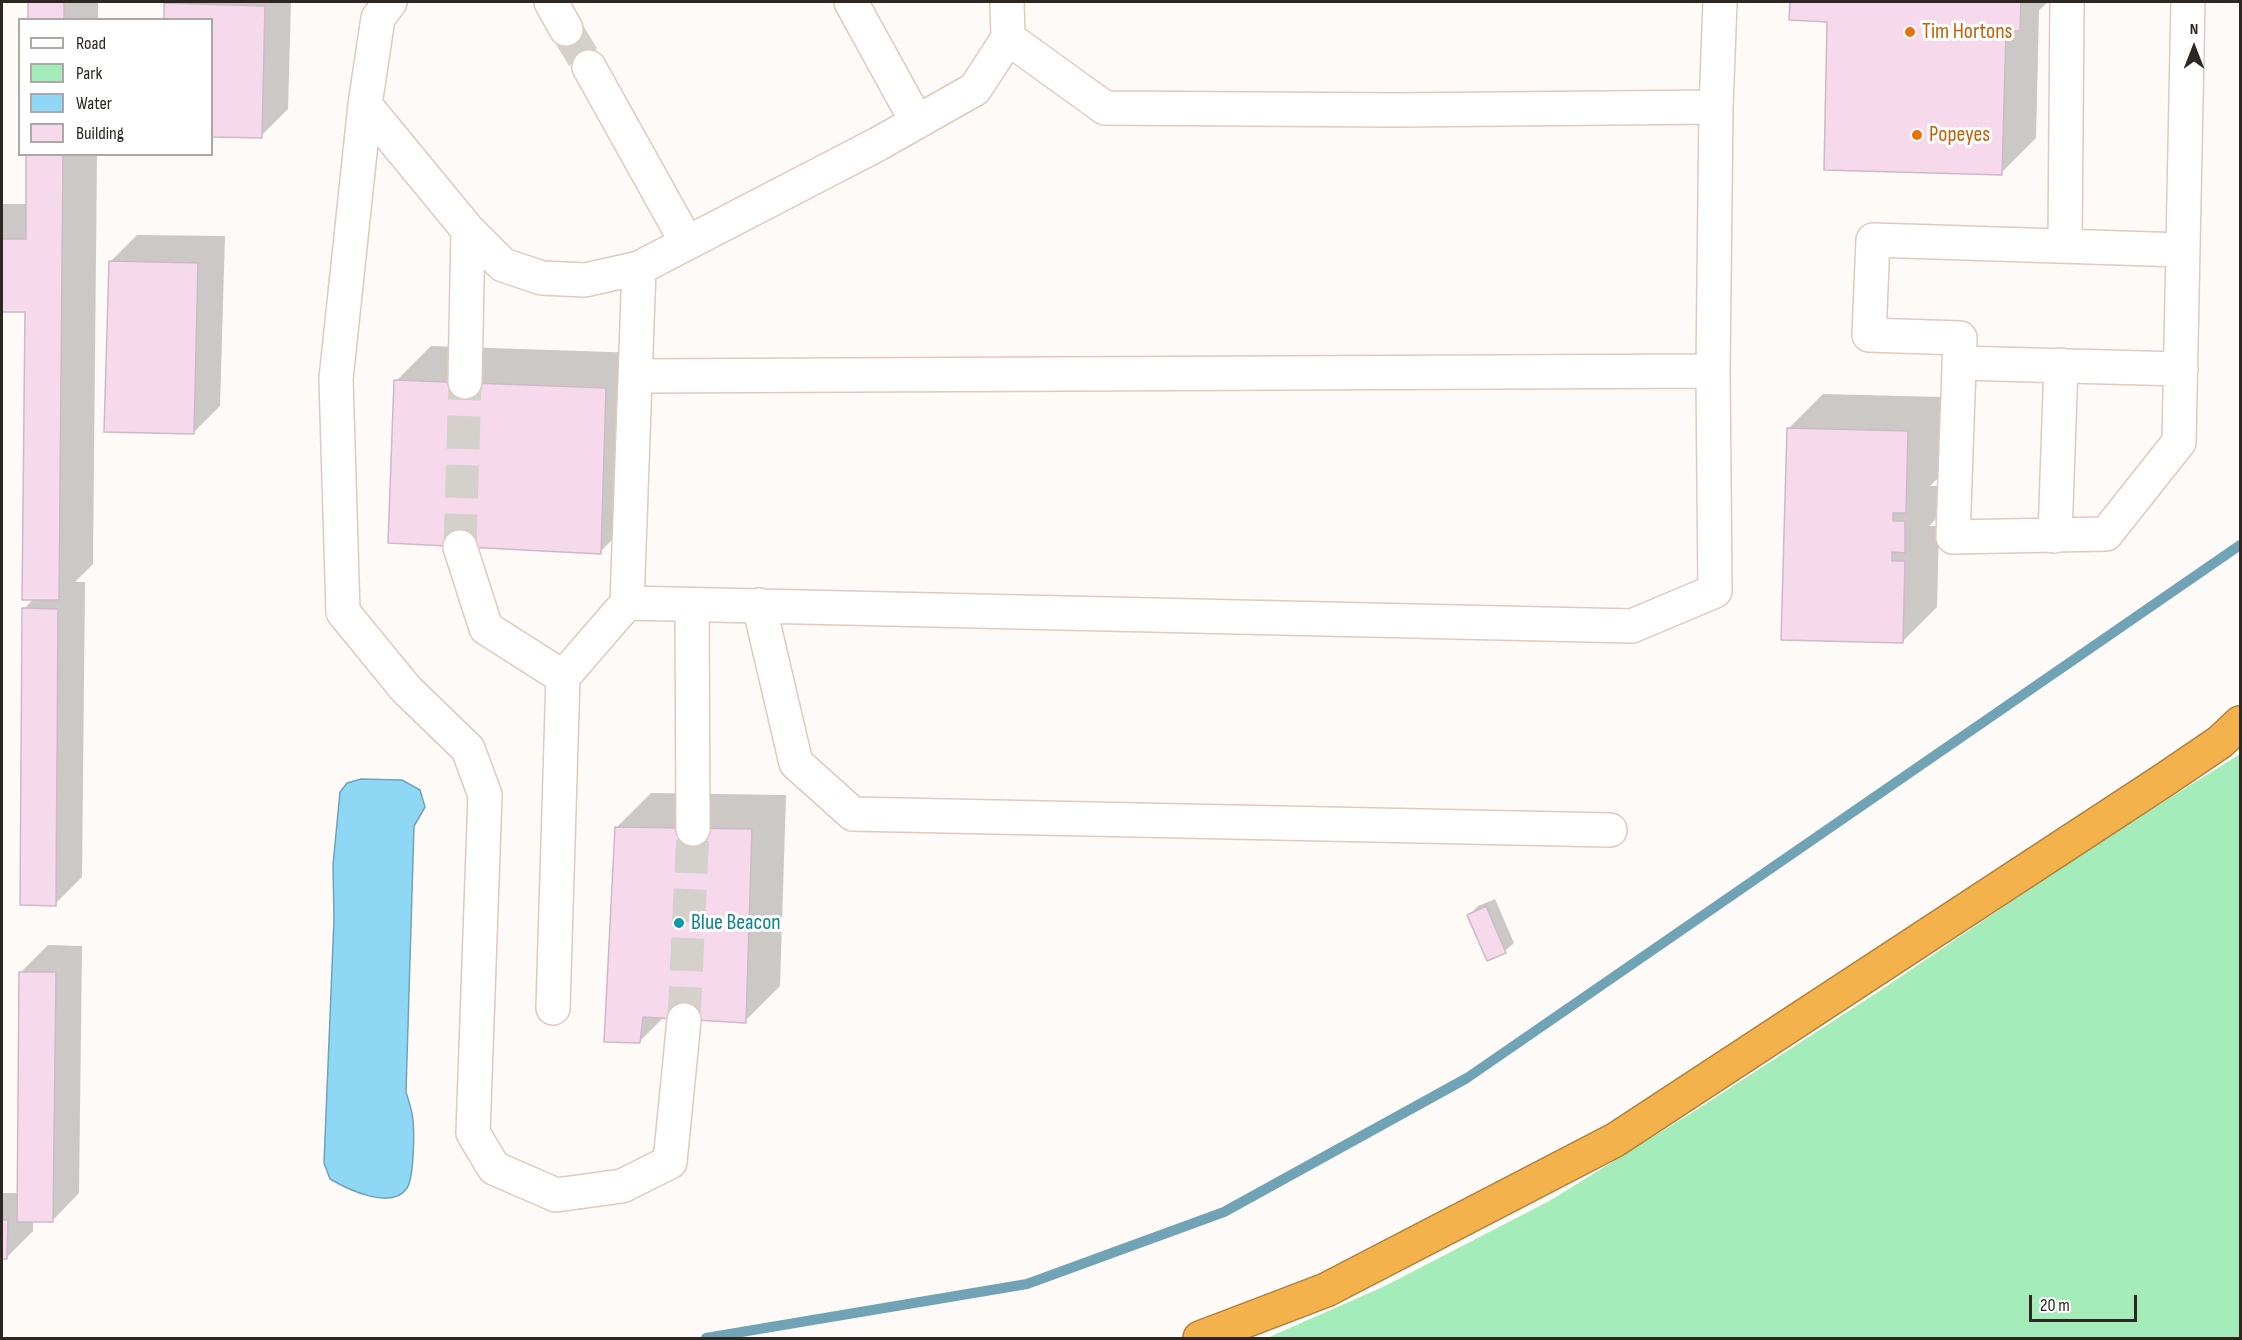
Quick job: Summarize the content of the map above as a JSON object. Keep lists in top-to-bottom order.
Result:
{
  "places": ["Tim Hortons", "Popeyes", "Blue Beacon"],
  "legend": [
    "Road",
    "Park",
    "Water",
    "Building"
  ],
  "scale_bar": "20 m",
  "north": "top"
}
